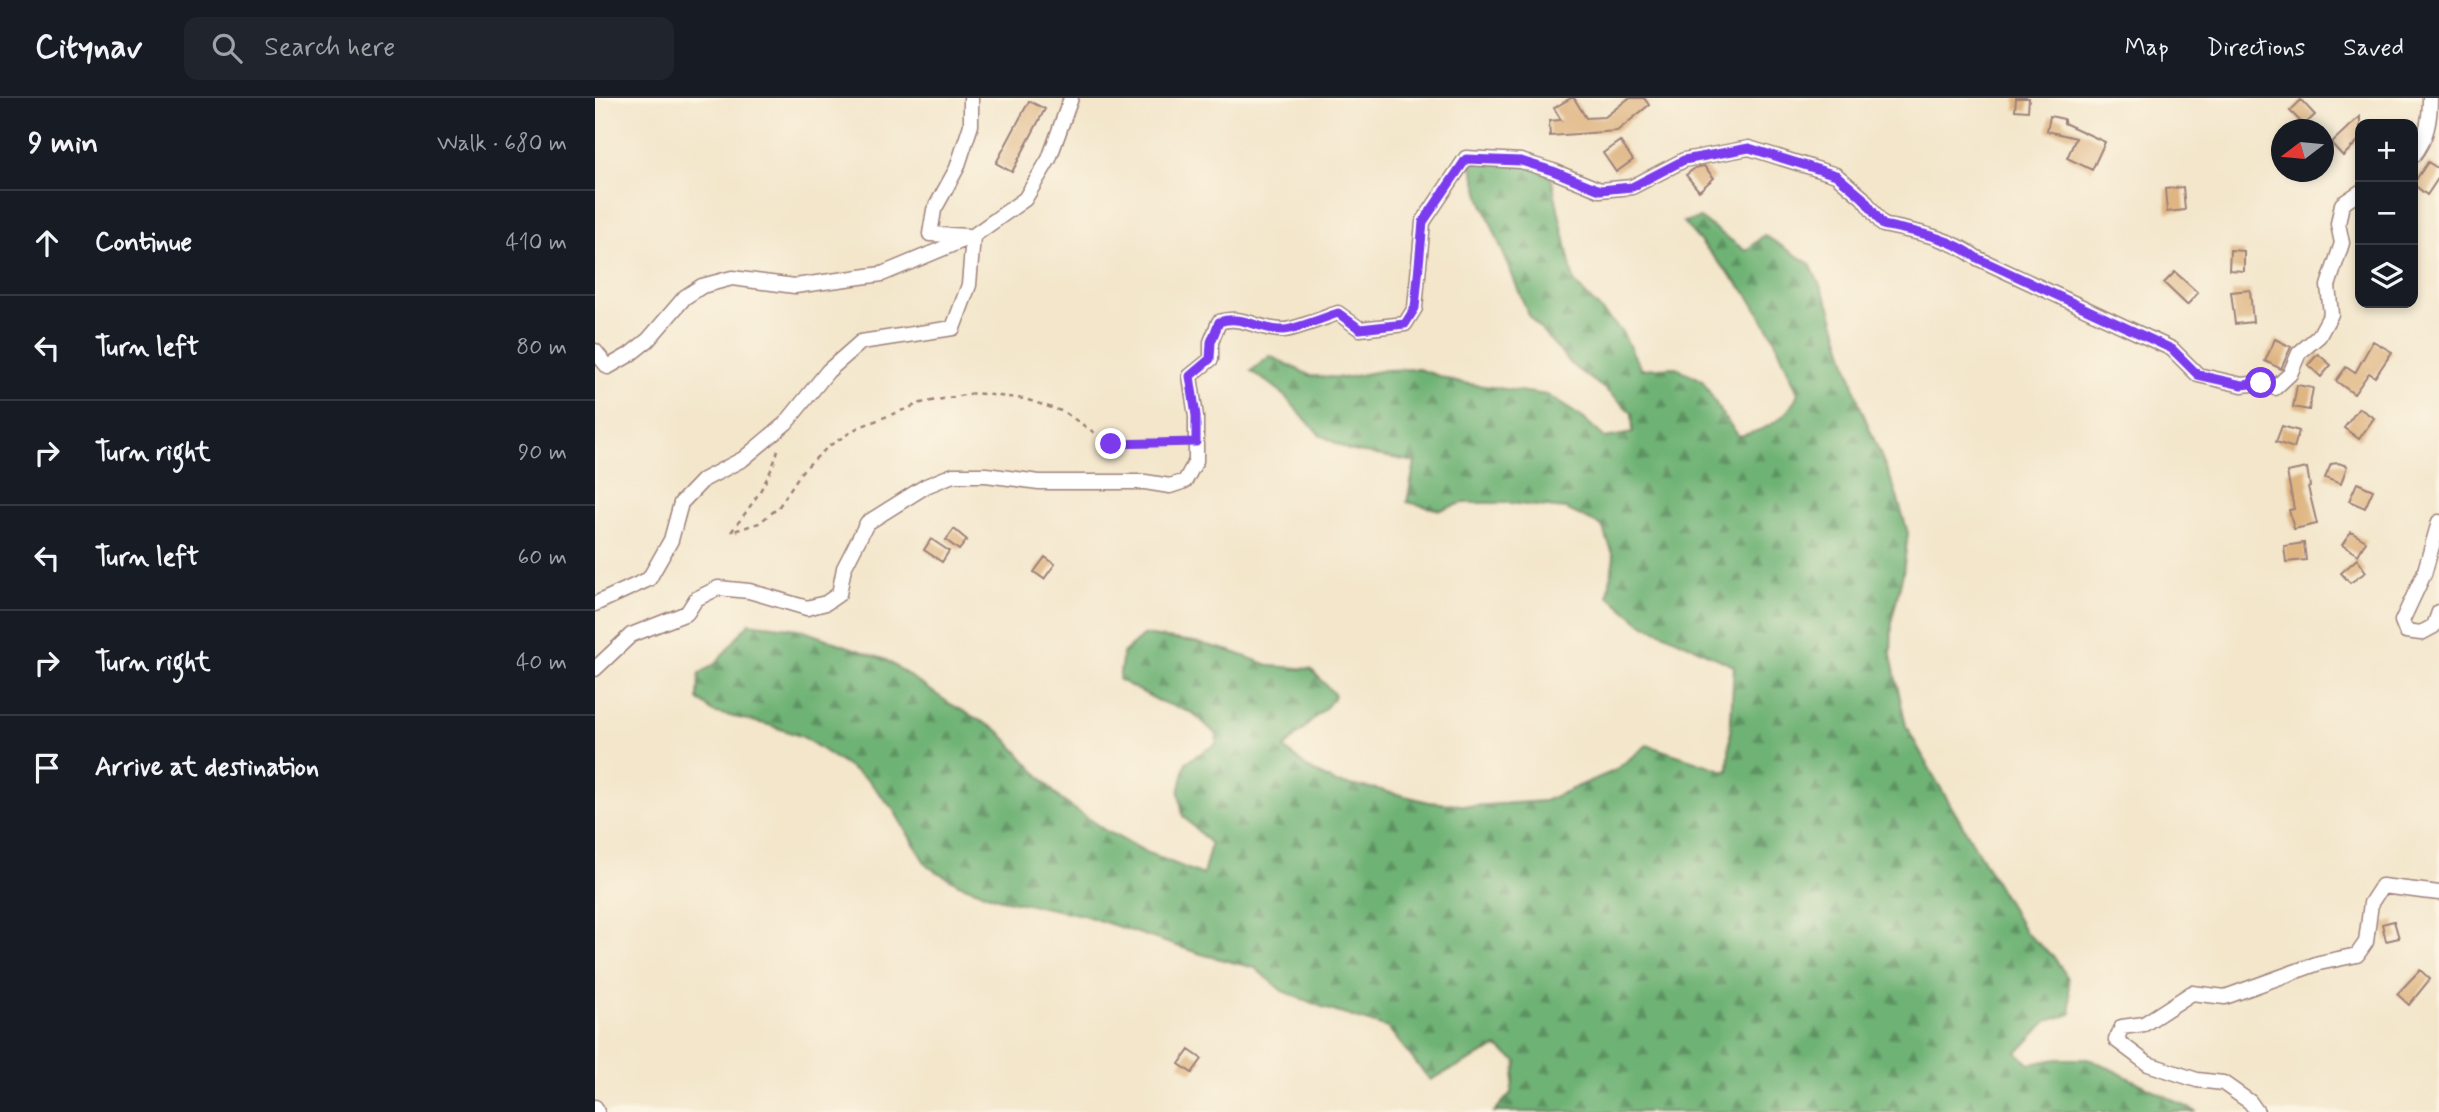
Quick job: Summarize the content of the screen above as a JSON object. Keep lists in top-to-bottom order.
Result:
{
  "north": "left",
  "page": {
    "header": "Citynav",
    "search": "Search here",
    "nav": ["Map", "Directions", "Saved"],
    "heading": ["9 min", "Walk · 680 m"],
    "map_buttons": ["+", "−"],
    "list": [
      ["Continue", "410 m"],
      ["Turn left", "80 m"],
      ["Turn right", "90 m"],
      ["Turn left", "60 m"],
      ["Turn right", "40 m"],
      "Arrive at destination"
    ]
  }
}
